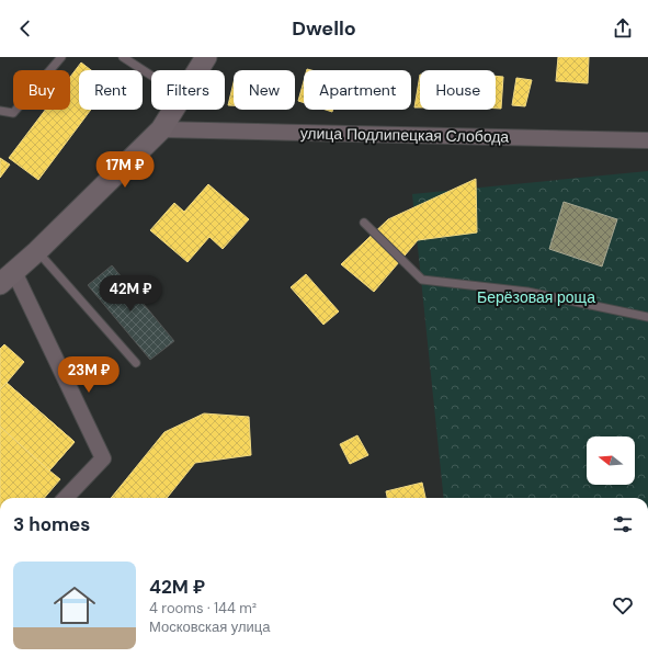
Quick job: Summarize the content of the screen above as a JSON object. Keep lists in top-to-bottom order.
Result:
{
  "streets": {
    "street": ["улица Подлипецкая Слобода"]
  },
  "parks": ["Берёзовая роща"],
  "north": "left",
  "page": {
    "header": "Dwello",
    "chip": [
      "Buy",
      "Rent",
      "Filters",
      "New",
      "Apartment",
      "House"
    ],
    "price": ["17M ₽", "42M ₽", "23M ₽"],
    "heading": "3 homes",
    "list": [
      {
        "name": "42M ₽",
        "note": "4 rooms · 144 m² · Московская улица"
      }
    ]
  }
}
